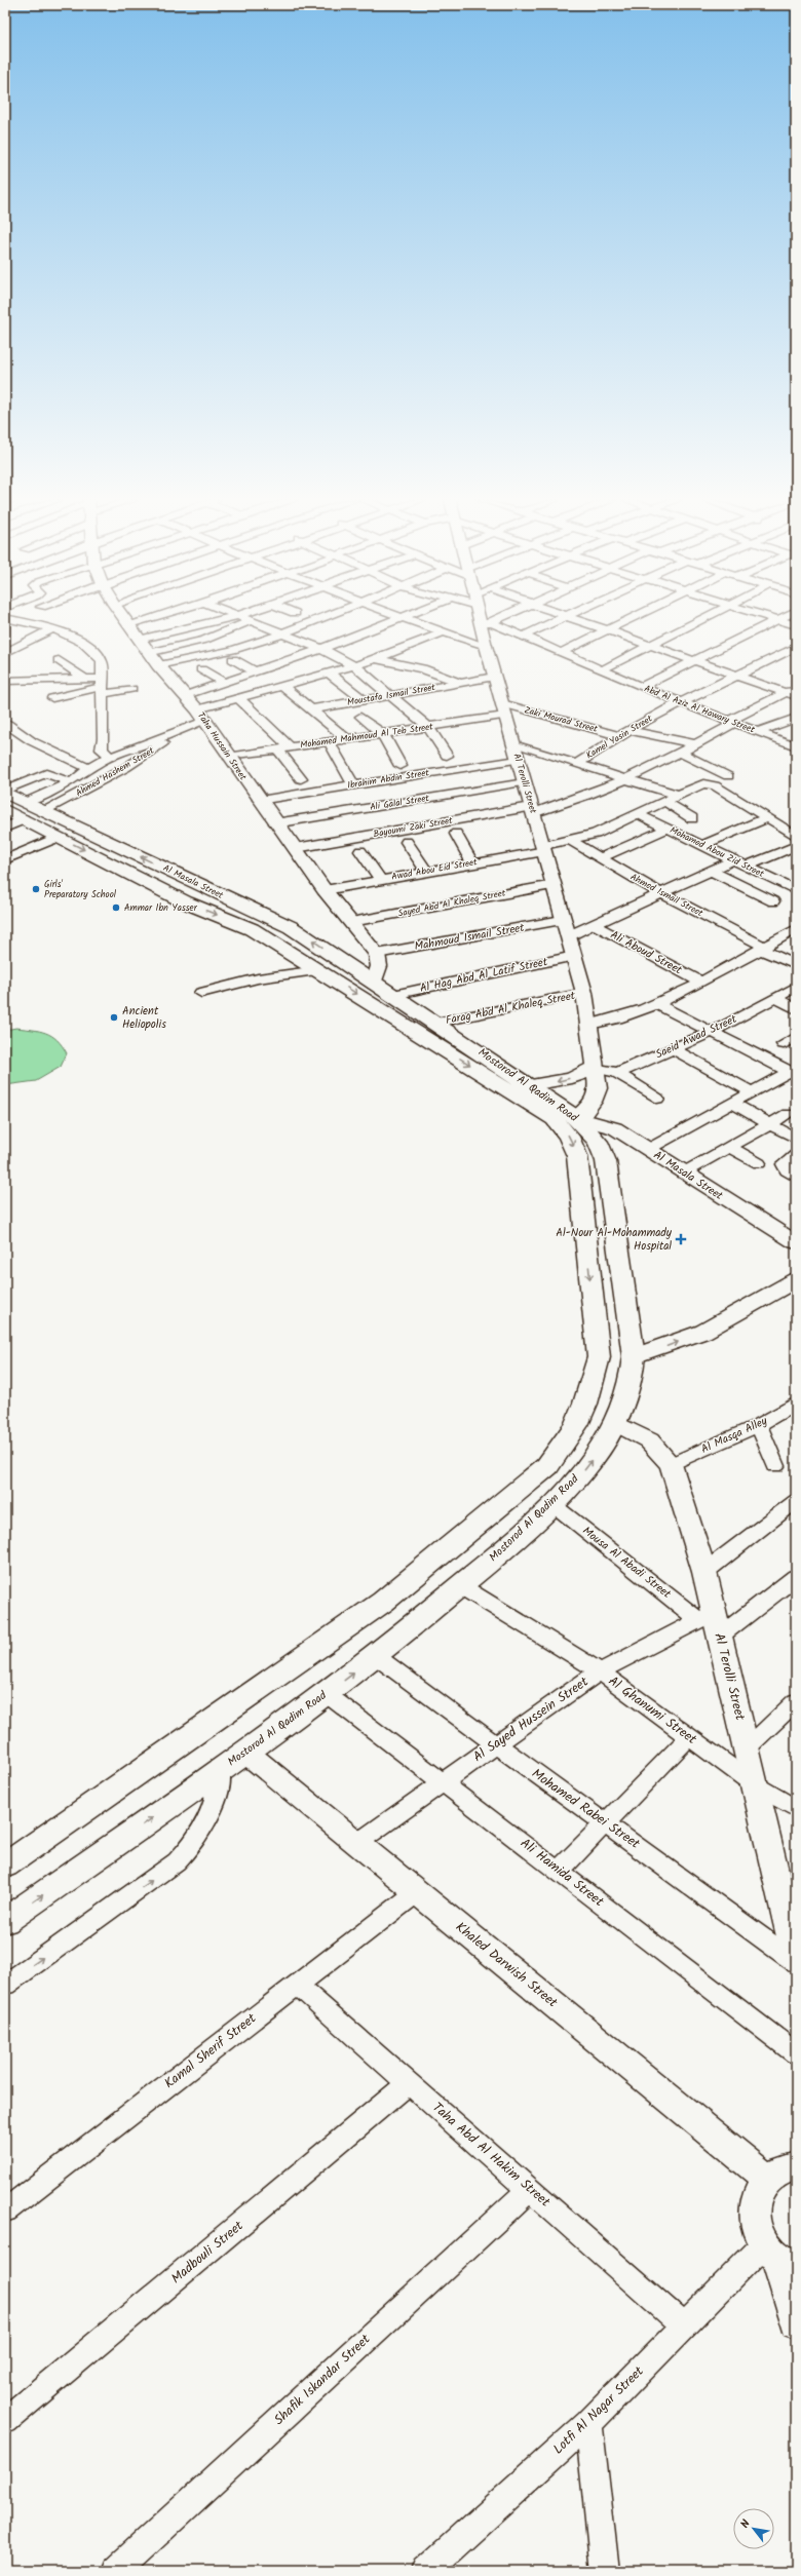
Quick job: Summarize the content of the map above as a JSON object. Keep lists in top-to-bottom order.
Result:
{
  "streets": {
    "main road": ["Al Masala Street", "Mostorod Al Qadim Road"],
    "street": [
      "Moustafa Ismail Street",
      "Abd Al Aziz Al Hawary Street",
      "Zaki Mourad Street",
      "Mohamed Mahmoud Al Teb Street",
      "Kamel Yasin Street",
      "Taha Hussain Street",
      "Ahmed Hashem Street",
      "Ibrahim Abdin Street",
      "Al Terolli Street",
      "Ali Galal Street",
      "Bayoumi Zaki Street",
      "Mohamed Abou Zid Street",
      "Awad Abou Eid Street",
      "Ahmed Ismail Street",
      "Sayed Abd Al Khaleq Street",
      "Mahmoud Ismail Street",
      "Ali Aboud Street",
      "Al Hag Abd Al Latif Street",
      "Farag Abd Al Khaleq Street",
      "Saeid Awad Street",
      "Al Masqa Alley",
      "Mousa Al Abadi Street",
      "Al Ghanumi Street",
      "Al Sayed Hussein Street",
      "Mohamed Rabei Street",
      "Ali Hamida Street",
      "Khaled Darwish Street",
      "Kamal Sherif Street",
      "Taha Abd Al Hakim Street",
      "Madbouli Street",
      "Shafik Iskandar Street",
      "Lotfi Al Nagar Street"
    ]
  },
  "crossings": [
    ["Moustafa Ismail Street", "Al Terolli Street"],
    ["Abd Al Aziz Al Hawary Street", "Kamel Yasin Street"],
    ["Abd Al Aziz Al Hawary Street", "Al Terolli Street"],
    ["Abd Al Aziz Al Hawary Street", "Bayoumi Zaki Street"],
    ["Zaki Mourad Street", "Mohamed Mahmoud Al Teb Street"],
    ["Zaki Mourad Street", "Kamel Yasin Street"],
    ["Zaki Mourad Street", "Al Terolli Street"],
    ["Zaki Mourad Street", "Bayoumi Zaki Street"],
    ["Mohamed Mahmoud Al Teb Street", "Taha Hussain Street"],
    ["Mohamed Mahmoud Al Teb Street", "Al Terolli Street"],
    ["Taha Hussain Street", "Ibrahim Abdin Street"],
    ["Taha Hussain Street", "Ali Galal Street"],
    ["Taha Hussain Street", "Bayoumi Zaki Street"],
    ["Taha Hussain Street", "Awad Abou Eid Street"],
    ["Taha Hussain Street", "Sayed Abd Al Khaleq Street"],
    ["Taha Hussain Street", "Mahmoud Ismail Street"],
    ["Ahmed Hashem Street", "Al Masala Street"],
    ["Ibrahim Abdin Street", "Al Terolli Street"],
    ["Al Terolli Street", "Ali Galal Street"],
    ["Al Terolli Street", "Bayoumi Zaki Street"],
    ["Al Terolli Street", "Awad Abou Eid Street"],
    ["Al Terolli Street", "Al Masala Street"],
    ["Al Terolli Street", "Sayed Abd Al Khaleq Street"],
    ["Al Terolli Street", "Mahmoud Ismail Street"],
    ["Al Terolli Street", "Al Hag Abd Al Latif Street"],
    ["Al Terolli Street", "Farag Abd Al Khaleq Street"],
    ["Al Terolli Street", "Mostorod Al Qadim Road"],
    ["Al Terolli Street", "Al Masqa Alley"],
    ["Al Terolli Street", "Mousa Al Abadi Street"],
    ["Al Terolli Street", "Al Ghanumi Street"],
    ["Al Terolli Street", "Al Sayed Hussein Street"],
    ["Mohamed Abou Zid Street", "Awad Abou Eid Street"],
    ["Awad Abou Eid Street", "Ahmed Ismail Street"],
    ["Al Masala Street", "Al Hag Abd Al Latif Street"],
    ["Al Masala Street", "Mostorod Al Qadim Road"],
    ["Al Hag Abd Al Latif Street", "Mostorod Al Qadim Road"],
    ["Farag Abd Al Khaleq Street", "Mostorod Al Qadim Road"],
    ["Mostorod Al Qadim Road", "Mousa Al Abadi Street"],
    ["Mostorod Al Qadim Road", "Al Ghanumi Street"],
    ["Mostorod Al Qadim Road", "Mohamed Rabei Street"],
    ["Mostorod Al Qadim Road", "Ali Hamida Street"],
    ["Mostorod Al Qadim Road", "Khaled Darwish Street"],
    ["Mousa Al Abadi Street", "Al Sayed Hussein Street"],
    ["Al Ghanumi Street", "Al Sayed Hussein Street"],
    ["Al Sayed Hussein Street", "Mohamed Rabei Street"],
    ["Al Sayed Hussein Street", "Ali Hamida Street"],
    ["Al Sayed Hussein Street", "Khaled Darwish Street"],
    ["Khaled Darwish Street", "Kamal Sherif Street"],
    ["Kamal Sherif Street", "Taha Abd Al Hakim Street"],
    ["Taha Abd Al Hakim Street", "Madbouli Street"],
    ["Taha Abd Al Hakim Street", "Shafik Iskandar Street"],
    ["Taha Abd Al Hakim Street", "Lotfi Al Nagar Street"]
  ],
  "places": {
    "other": ["Girls' Preparatory School", "Ammar Ibn Yasser", "Ancient Heliopolis"],
    "health": ["Al-Nour Al-Mohammady Hospital"]
  },
  "north": "top left"
}
